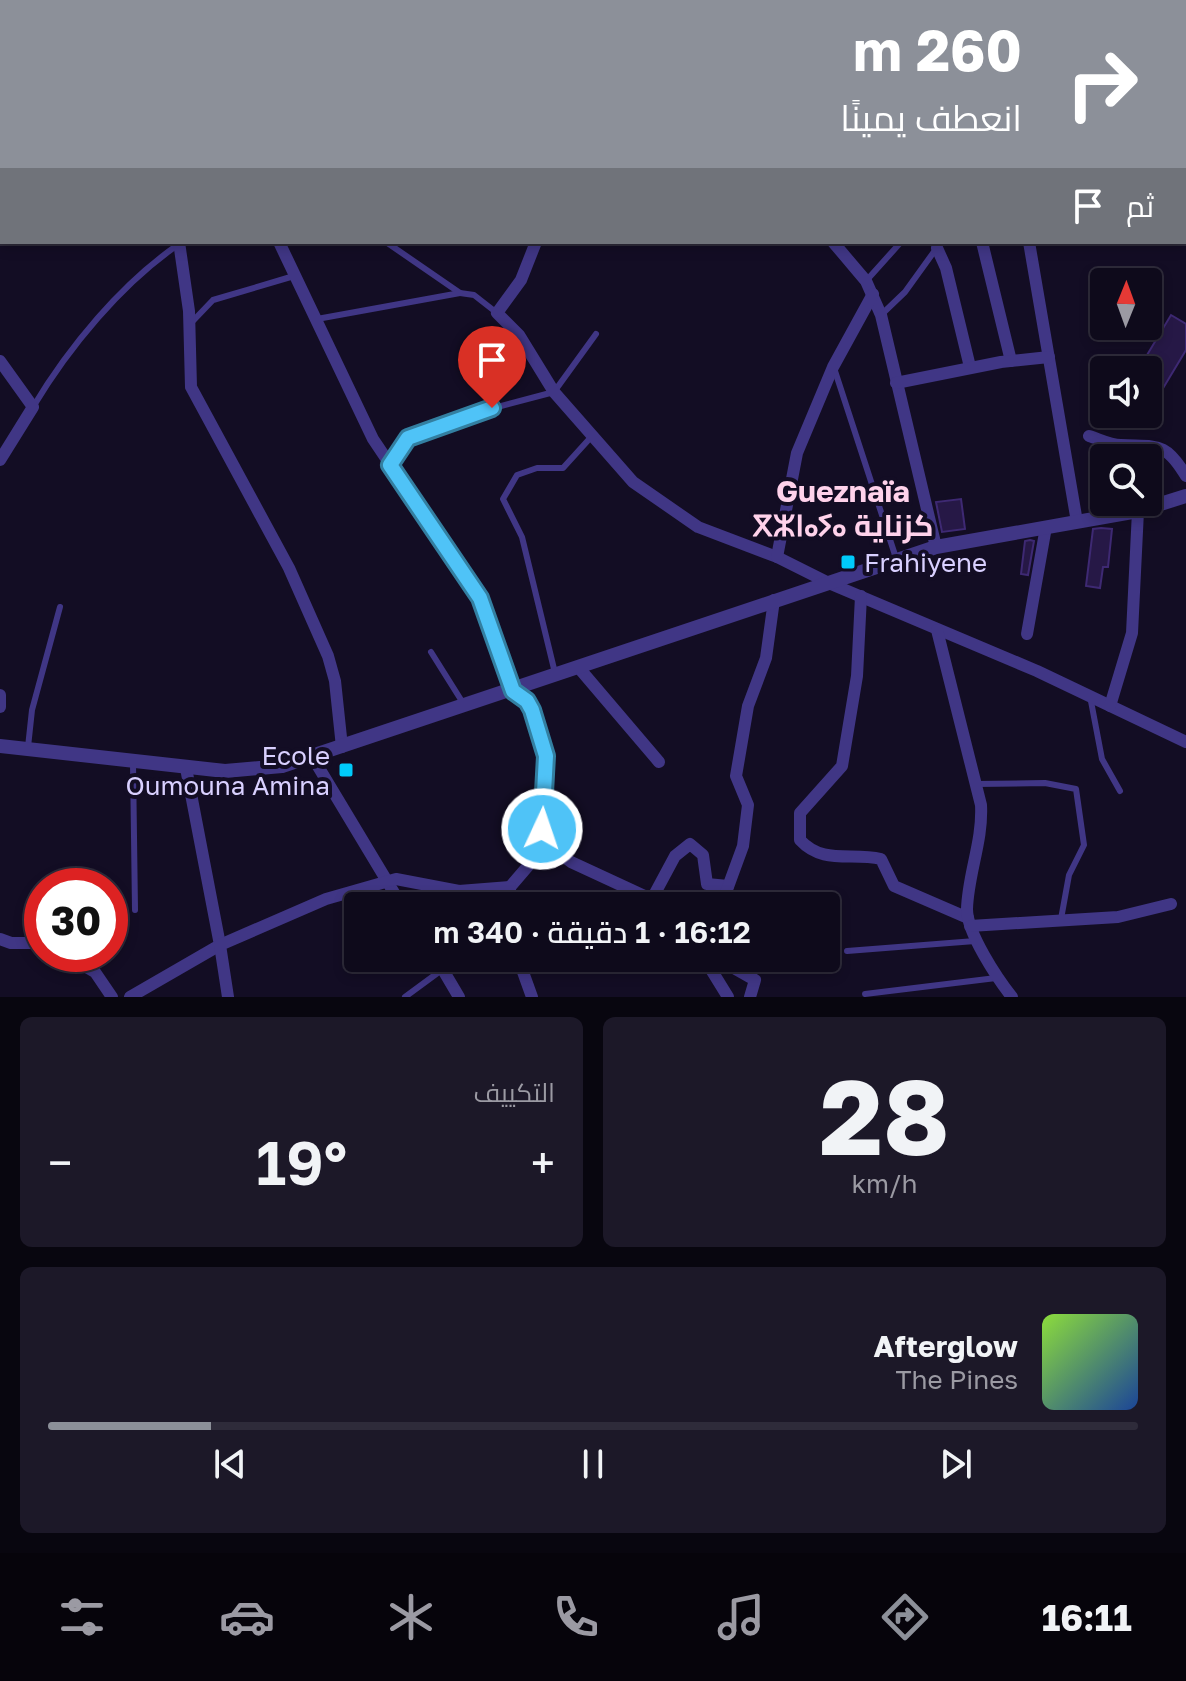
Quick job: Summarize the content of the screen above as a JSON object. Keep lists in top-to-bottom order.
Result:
{
  "districts": ["Gueznaïa ⴳⵣⵏⴰⵢⴰ كزناية"],
  "places": {
    "transit": ["Frahiyene", "Ecole Oumouna Amina"]
  },
  "north": "top",
  "page": {
    "turn": ["260 m", "انعطف يمينًا"],
    "then": "ثم",
    "limit": "30",
    "trip": "16:12 · 1 دقيقة · 340 m",
    "tile": [
      ["28", "km/h"],
      "التكييف"
    ],
    "heat": ["−", "19°", "+"],
    "song": ["Afterglow", "The Pines"],
    "tabs": "16:11"
  }
}
